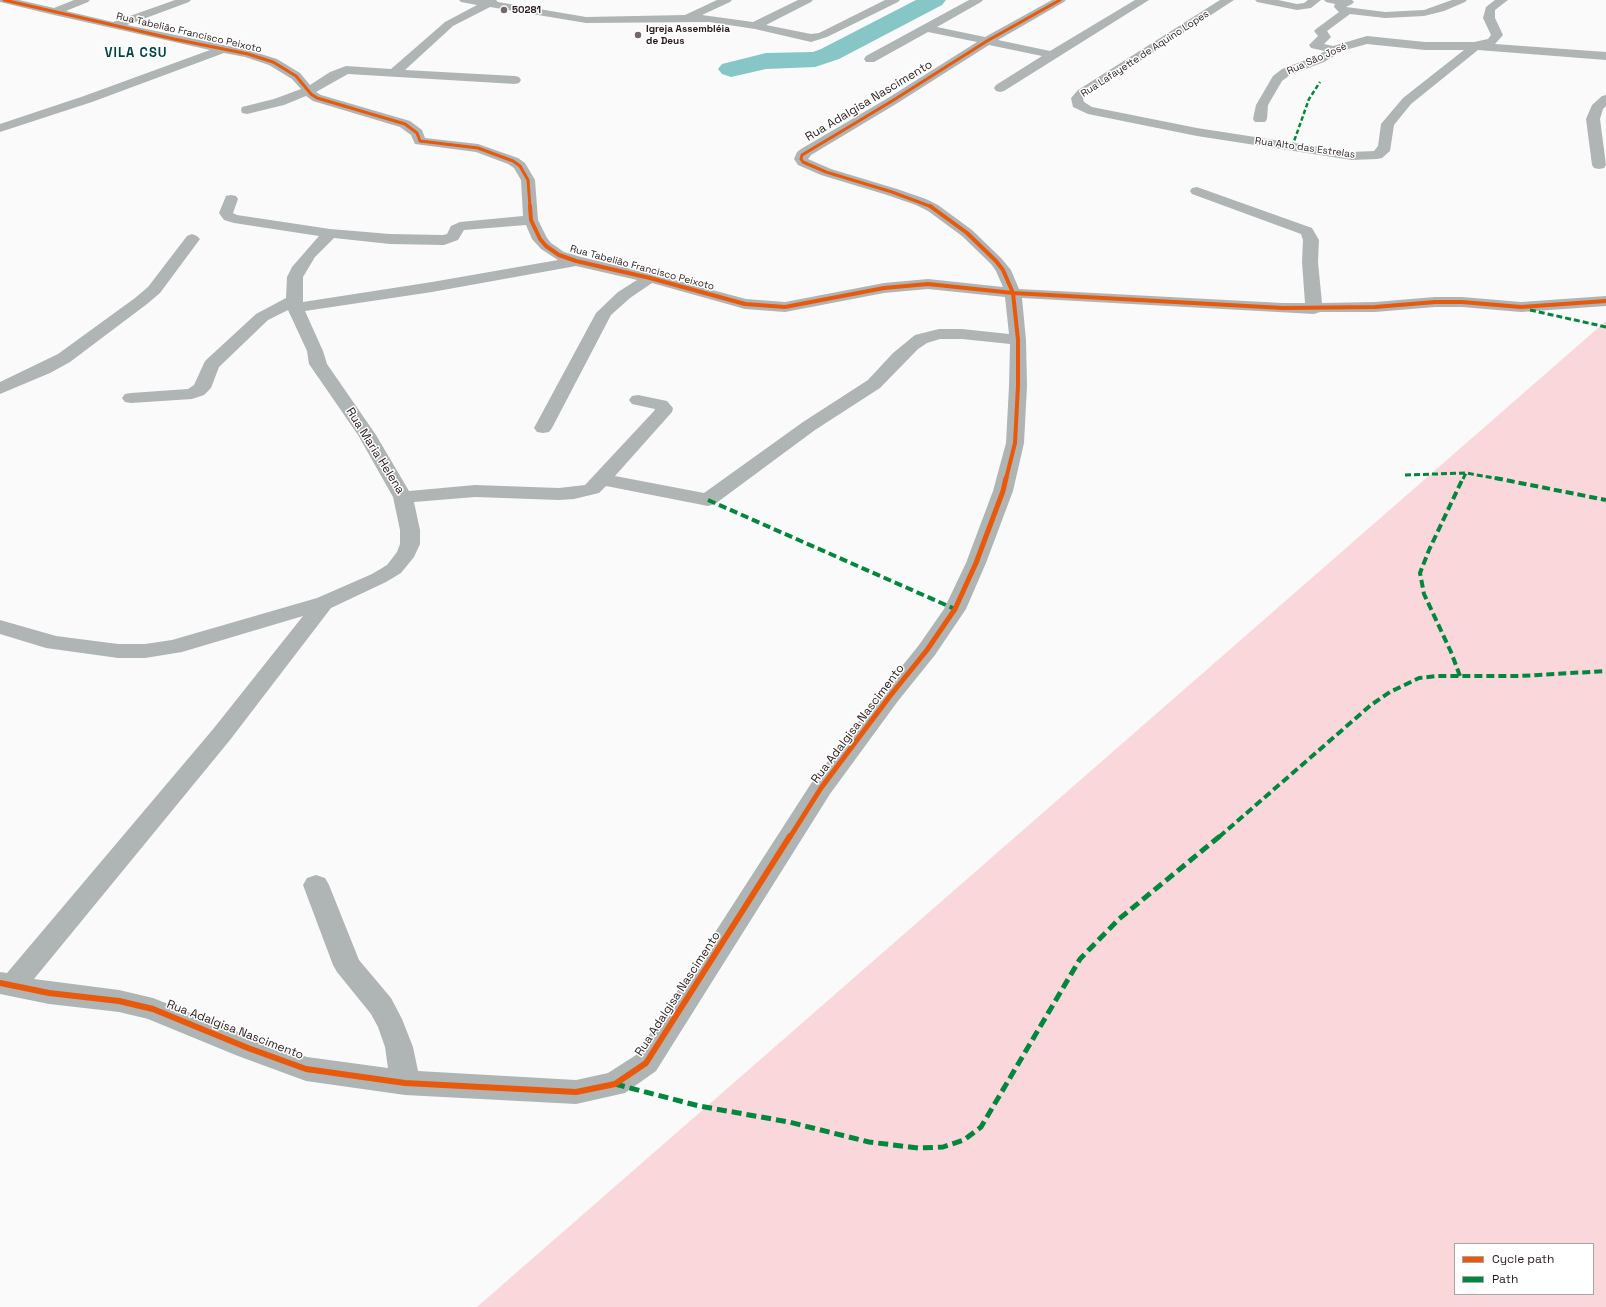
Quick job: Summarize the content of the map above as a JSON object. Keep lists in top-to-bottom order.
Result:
{
  "streets": {
    "street": [
      "Rua Tabelião Francisco Peixoto",
      "Rua Lafayette de Aquino Lopes",
      "Rua São José",
      "Rua Adalgisa Nascimento",
      "Rua Alto das Estrelas",
      "Rua Maria Helena"
    ]
  },
  "crossings": [
    ["Rua Tabelião Francisco Peixoto", "Rua Adalgisa Nascimento"],
    ["Rua Lafayette de Aquino Lopes", "Rua Alto das Estrelas"],
    ["Rua São José", "Rua Alto das Estrelas"]
  ],
  "districts": ["VILA CSU"],
  "places": ["50281", "Igreja Assembléia de Deus"],
  "legend": ["Cycle path", "Path"]
}
